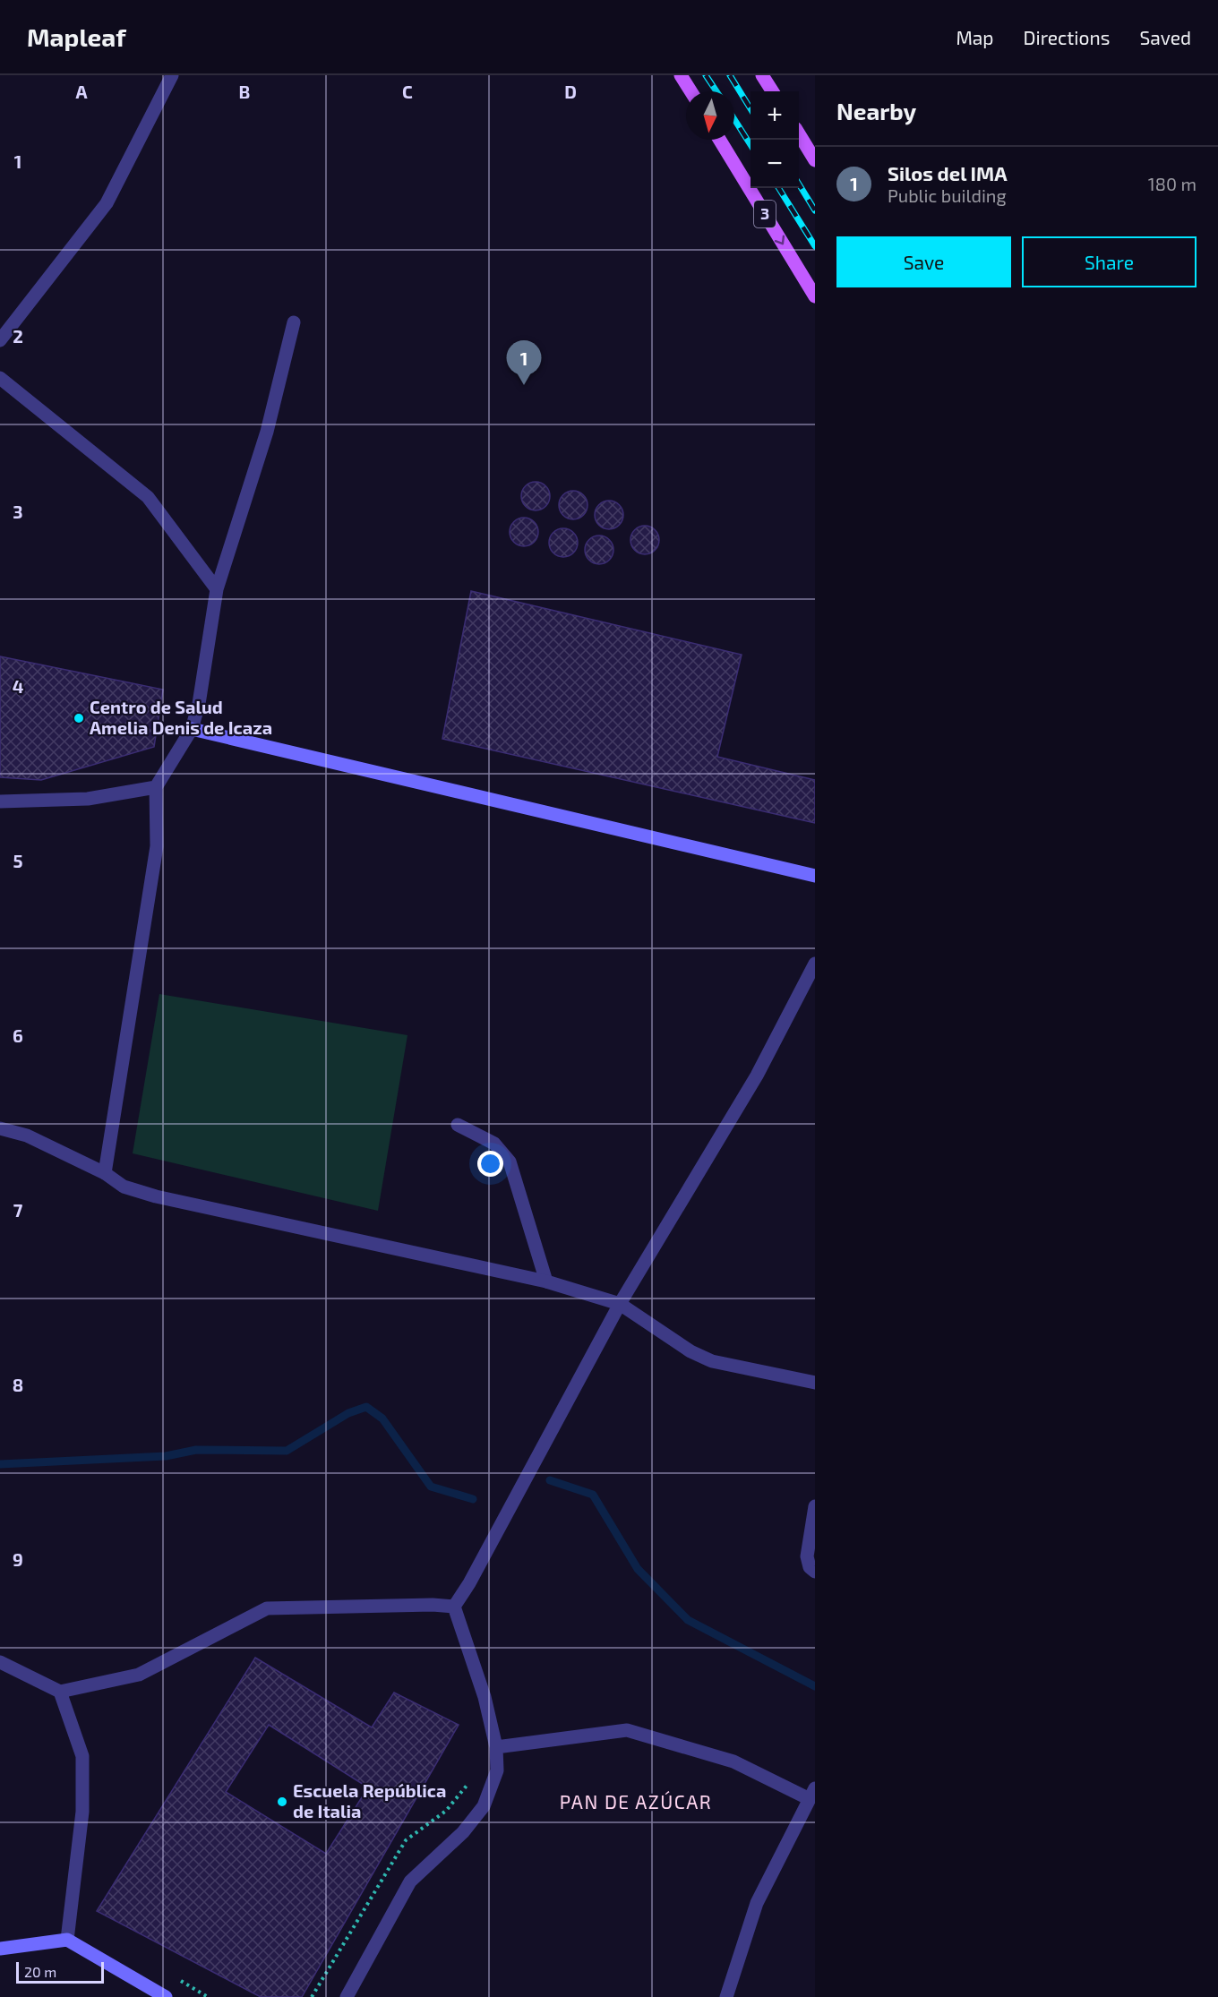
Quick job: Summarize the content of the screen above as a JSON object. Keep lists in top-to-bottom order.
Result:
{
  "streets": {
    "main road": ["3"]
  },
  "districts": ["PAN DE AZÚCAR"],
  "places": ["Centro de Salud Amelia Denis de Icaza", "Escuela República de Italia"],
  "scale_bar": "20 m",
  "north": "bottom",
  "page": {
    "header": "Mapleaf",
    "nav": ["Map", "Directions", "Saved"],
    "heading": "Nearby",
    "map_buttons": ["+", "−"],
    "list": [
      {
        "mark": "1",
        "name": "Silos del IMA",
        "note": "Public building",
        "value": "180 m"
      }
    ],
    "buttons": ["Save", "Share"],
    "pins": "1",
    "scale": "20 m"
  },
  "grid": {
    "columns": [
      "A",
      "B",
      "C",
      "D"
    ],
    "rows": [
      "1",
      "2",
      "3",
      "4",
      "5",
      "6",
      "7",
      "8",
      "9"
    ]
  }
}
